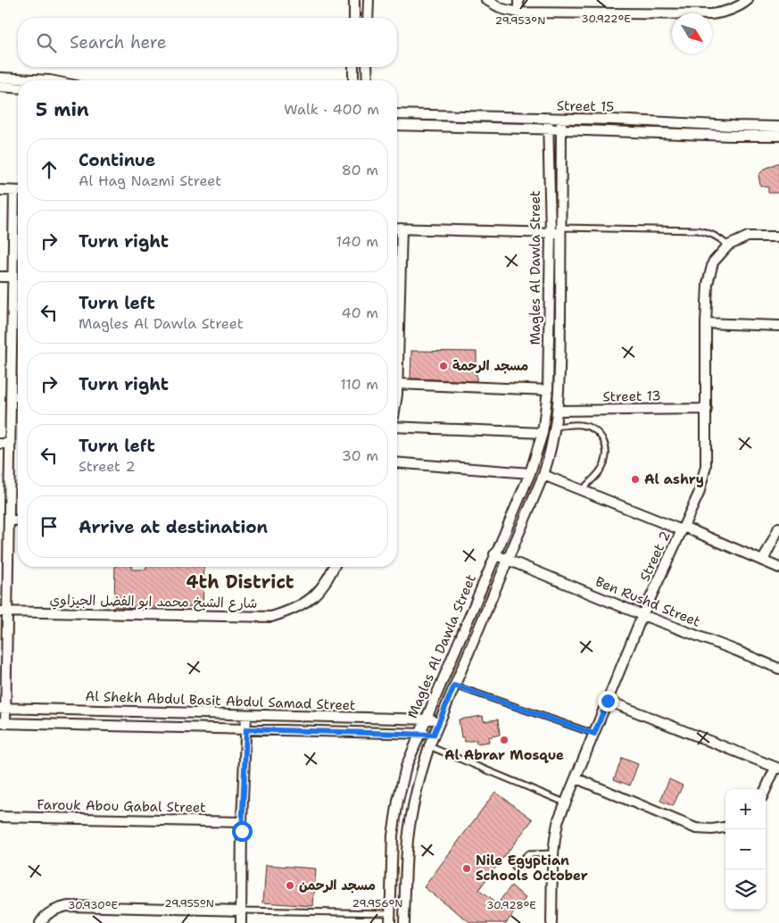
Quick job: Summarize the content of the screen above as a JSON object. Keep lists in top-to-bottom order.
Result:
{
  "streets": {
    "street": [
      "Street 15",
      "Magles Al Dawla Street",
      "Street 13",
      "Street 2",
      "شارع الشيخ محمد ابو الفضل الجيزاوي",
      "Ben Rushd Street",
      "Al Shekh Abdul Basit Abdul Samad Street",
      "Farouk Abou Gabal Street"
    ]
  },
  "crossings": [
    ["Street 15", "Magles Al Dawla Street"],
    ["Magles Al Dawla Street", "Street 13"],
    ["Magles Al Dawla Street", "Ben Rushd Street"],
    ["Magles Al Dawla Street", "Al Shekh Abdul Basit Abdul Samad Street"],
    ["Street 13", "Street 2"],
    ["Street 2", "Ben Rushd Street"]
  ],
  "districts": ["4th District"],
  "places": [
    "مسجد الرحمة",
    "Al ashry",
    "Al Abrar Mosque",
    "Nile Egyptian Schools October",
    "مسجد الرحمن"
  ],
  "north": "bottom right",
  "page": {
    "search": "Search here",
    "heading": ["5 min", "Walk · 400 m"],
    "list": [
      ["Continue", "Al Hag Nazmi Street", "80 m"],
      ["Turn right", "140 m"],
      ["Turn left", "Magles Al Dawla Street", "40 m"],
      ["Turn right", "110 m"],
      ["Turn left", "Street 2", "30 m"],
      "Arrive at destination"
    ],
    "map_buttons": ["+", "−"]
  },
  "coordinates": [
    "30.922°E",
    "29.953°N",
    "29.955°N",
    "29.956°N",
    "30.930°E",
    "30.928°E"
  ]
}
